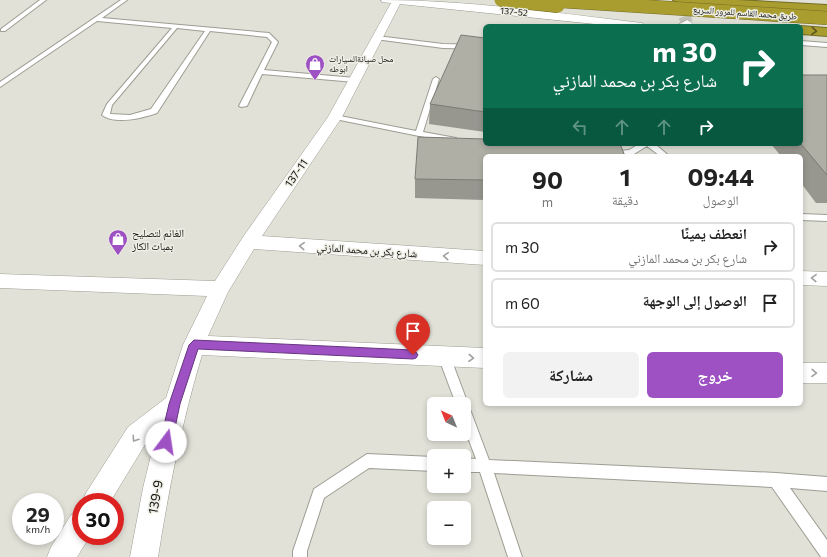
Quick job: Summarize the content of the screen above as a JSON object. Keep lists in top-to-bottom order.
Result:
{
  "streets": {
    "highway": ["طريق محمد القاسم للمرور السريع"],
    "street": [
      "137-52",
      "137-11",
      "شارع بكر بن محمد المازني",
      "139-9"
    ]
  },
  "crossings": [
    ["137-52", "137-11"],
    ["137-11", "شارع بكر بن محمد المازني"],
    ["137-11", "139-9"]
  ],
  "places": {
    "shop": ["محل صيانةالسيارات ابوطه", "الغانم لتصليح بمبات الكاز"]
  },
  "north": "top left",
  "page": {
    "turn": ["30 m", "شارع بكر بن محمد المازني"],
    "eta": [
      "09:44",
      "الوصول",
      "1",
      "دقيقة",
      "90",
      "m"
    ],
    "list": [
      {
        "name": "انعطف يمينًا",
        "note": "شارع بكر بن محمد المازني",
        "value": "30 m"
      },
      {
        "name": "الوصول إلى الوجهة",
        "value": "60 m"
      }
    ],
    "buttons": ["خروج", "مشاركة"],
    "map_buttons": ["+", "−"],
    "speed": "29 km/h",
    "limit": "30"
  }
}
